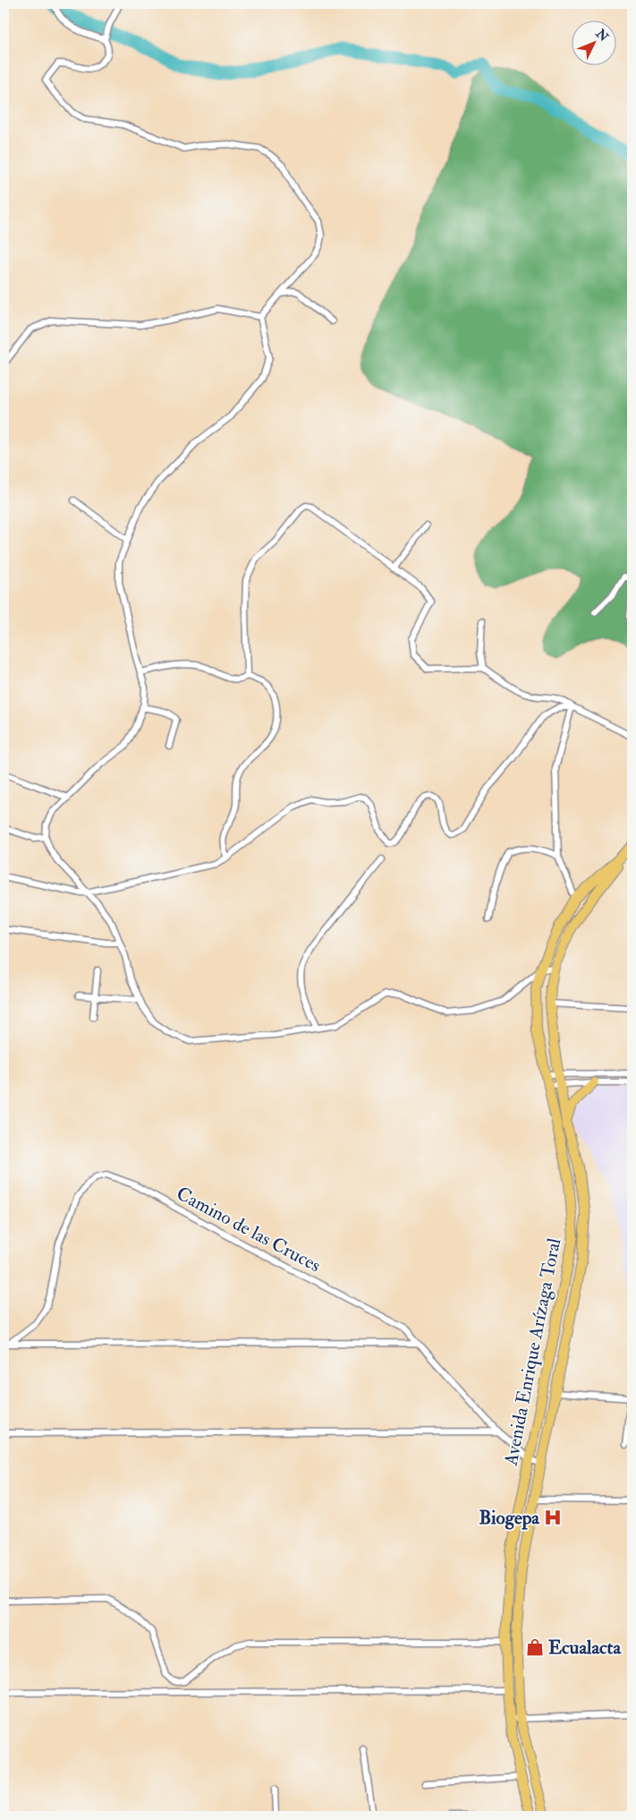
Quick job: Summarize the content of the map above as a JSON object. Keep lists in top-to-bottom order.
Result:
{
  "streets": {
    "main road": ["Avenida Enrique Arízaga Toral"],
    "street": ["Camino de las Cruces"]
  },
  "crossings": [
    ["Camino de las Cruces", "Avenida Enrique Arízaga Toral"]
  ],
  "places": {
    "hospital": ["Biogepa"],
    "shop": ["Ecualacta"]
  },
  "north": "top right"
}
